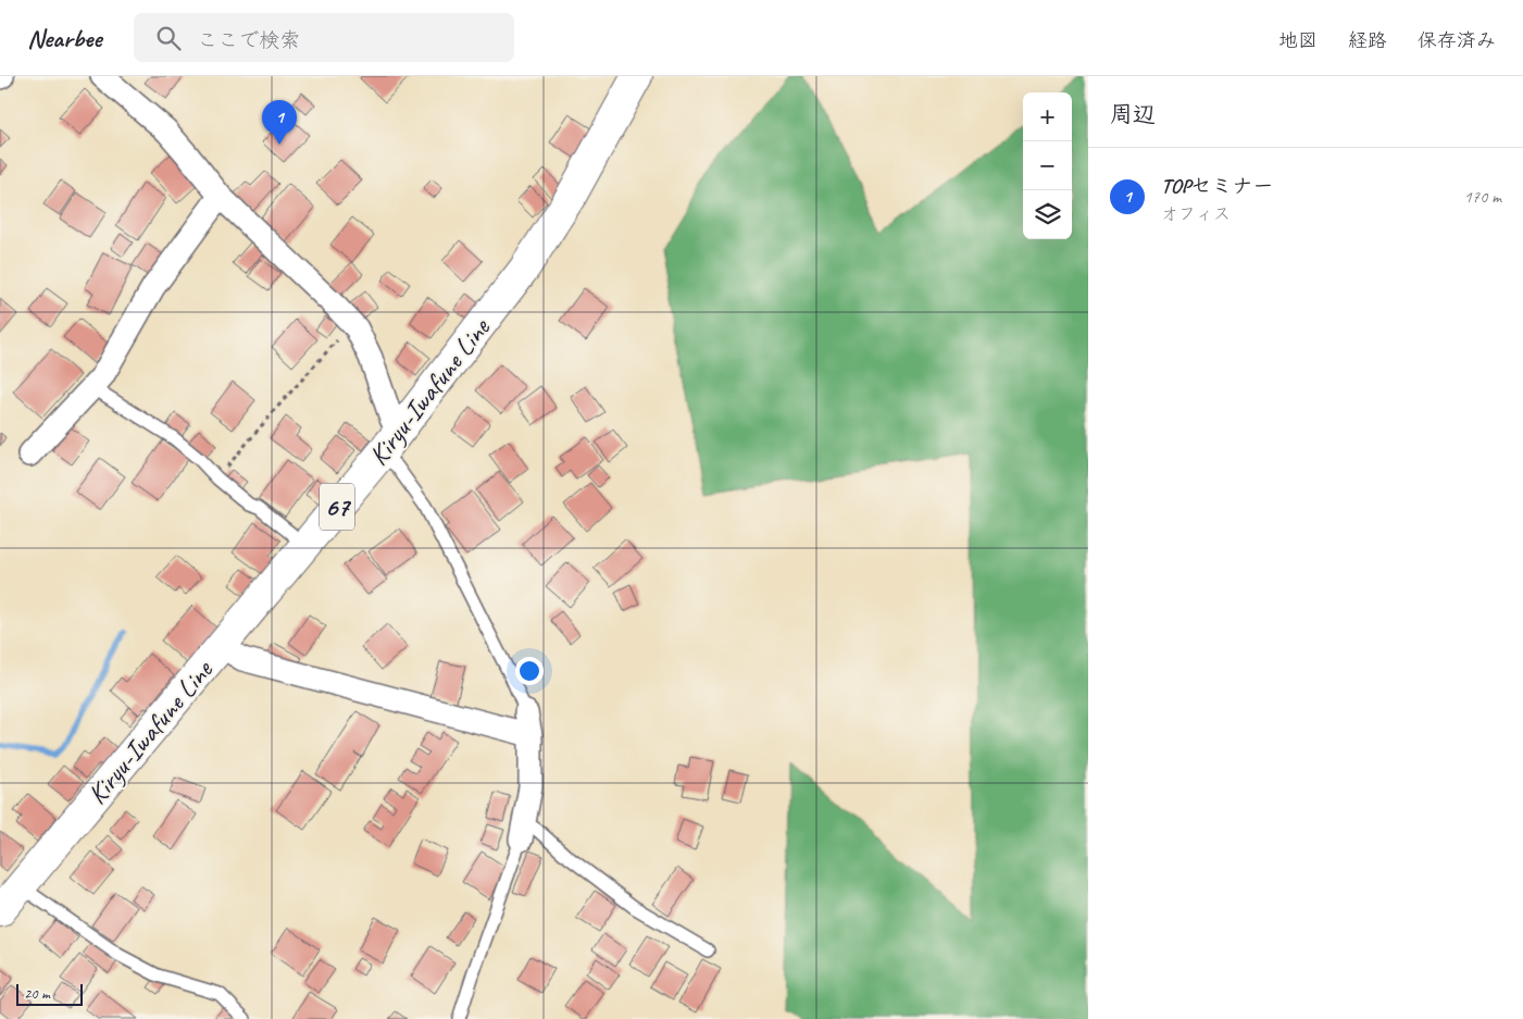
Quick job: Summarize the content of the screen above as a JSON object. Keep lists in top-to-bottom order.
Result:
{
  "streets": {
    "main road": ["Kiryu-Iwafune Line", "67"]
  },
  "scale_bar": "20 m",
  "page": {
    "header": "Nearbee",
    "search": "ここで検索",
    "nav": ["地図", "経路", "保存済み"],
    "heading": "周辺",
    "map_buttons": ["+", "−"],
    "pins": "1",
    "list": [
      {
        "mark": "1",
        "name": "TOPセミナー",
        "note": "オフィス",
        "value": "170 m"
      }
    ],
    "scale": "20 m"
  }
}
